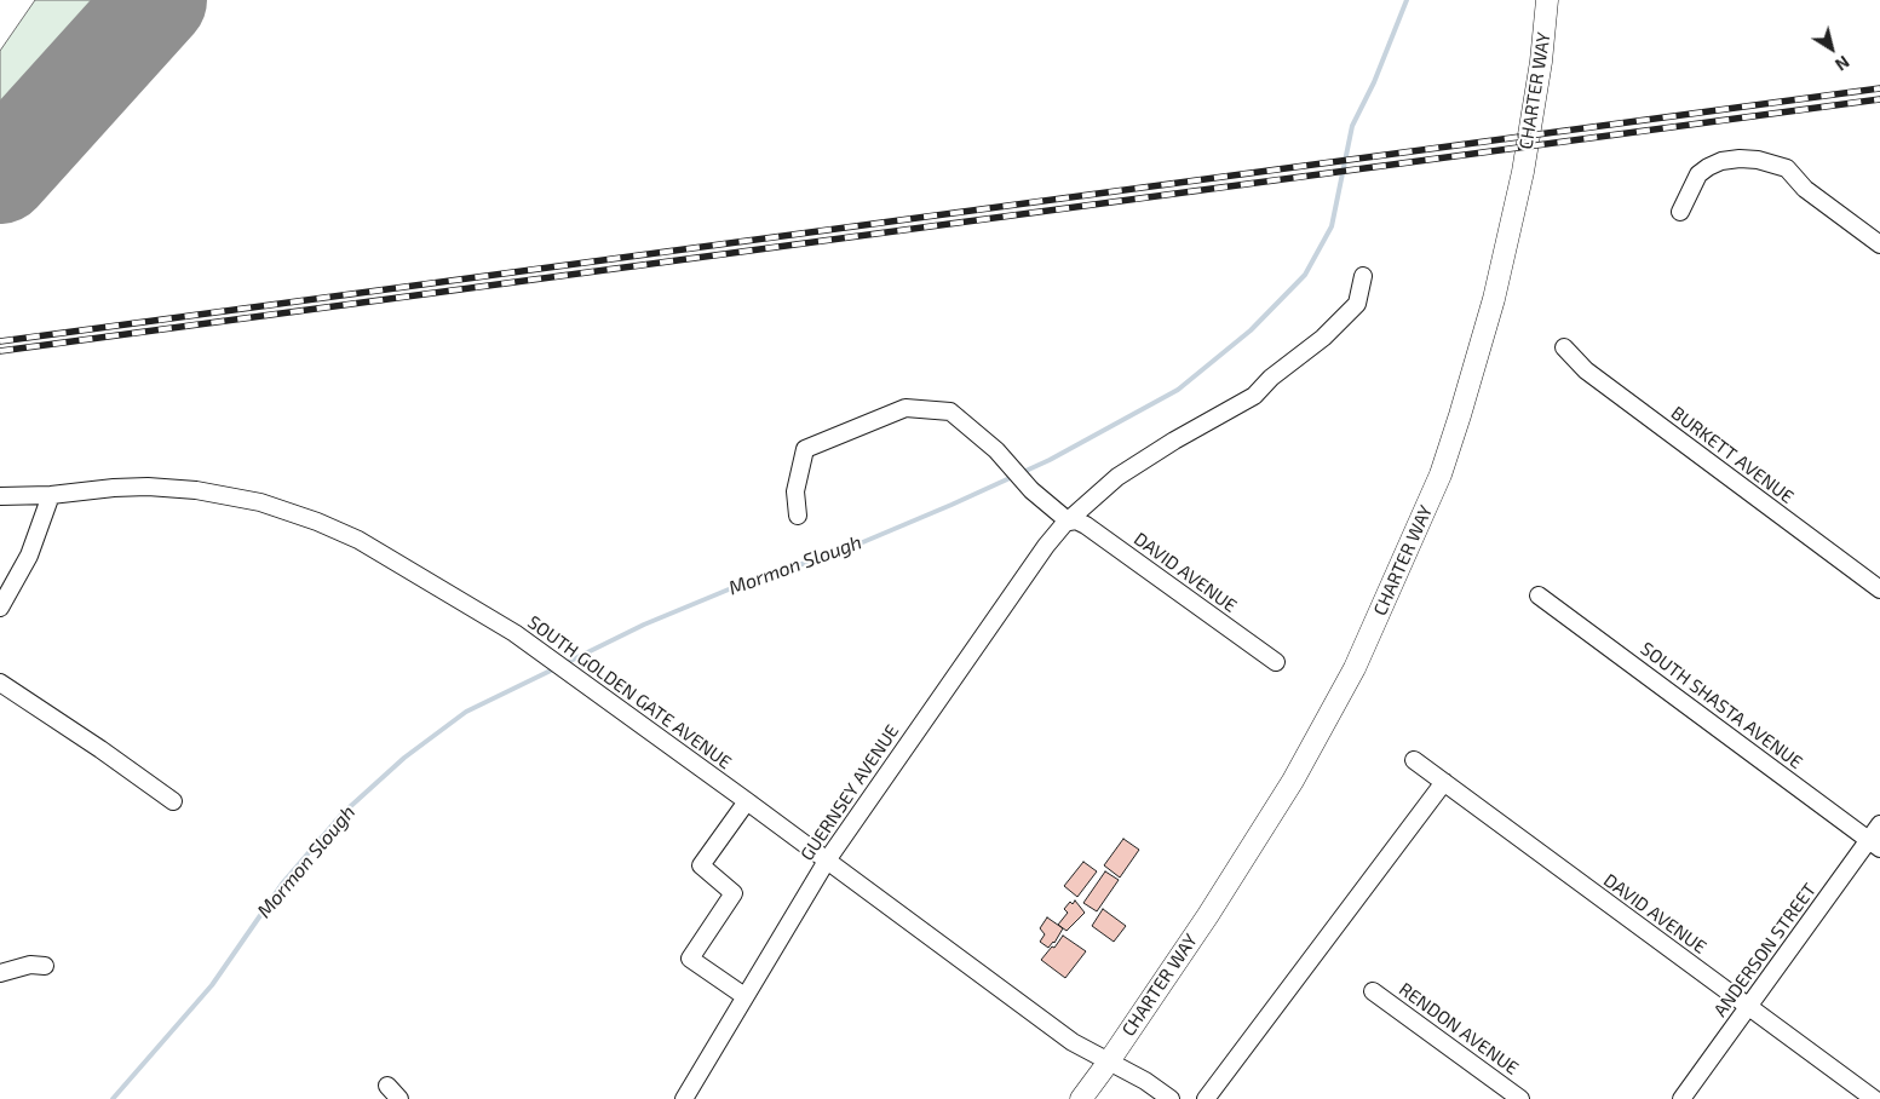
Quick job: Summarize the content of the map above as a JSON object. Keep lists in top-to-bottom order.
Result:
{
  "streets": {
    "main road": ["CHARTER WAY"],
    "street": [
      "BURKETT AVENUE",
      "DAVID AVENUE",
      "SOUTH GOLDEN GATE AVENUE",
      "SOUTH SHASTA AVENUE",
      "GUERNSEY AVENUE",
      "ANDERSON STREET",
      "RENDON AVENUE"
    ]
  },
  "crossings": [
    ["CHARTER WAY", "SOUTH GOLDEN GATE AVENUE"],
    ["DAVID AVENUE", "GUERNSEY AVENUE"],
    ["DAVID AVENUE", "ANDERSON STREET"],
    ["SOUTH GOLDEN GATE AVENUE", "GUERNSEY AVENUE"],
    ["SOUTH SHASTA AVENUE", "ANDERSON STREET"]
  ],
  "water": ["Mormon Slough"],
  "north": "bottom right"
}
